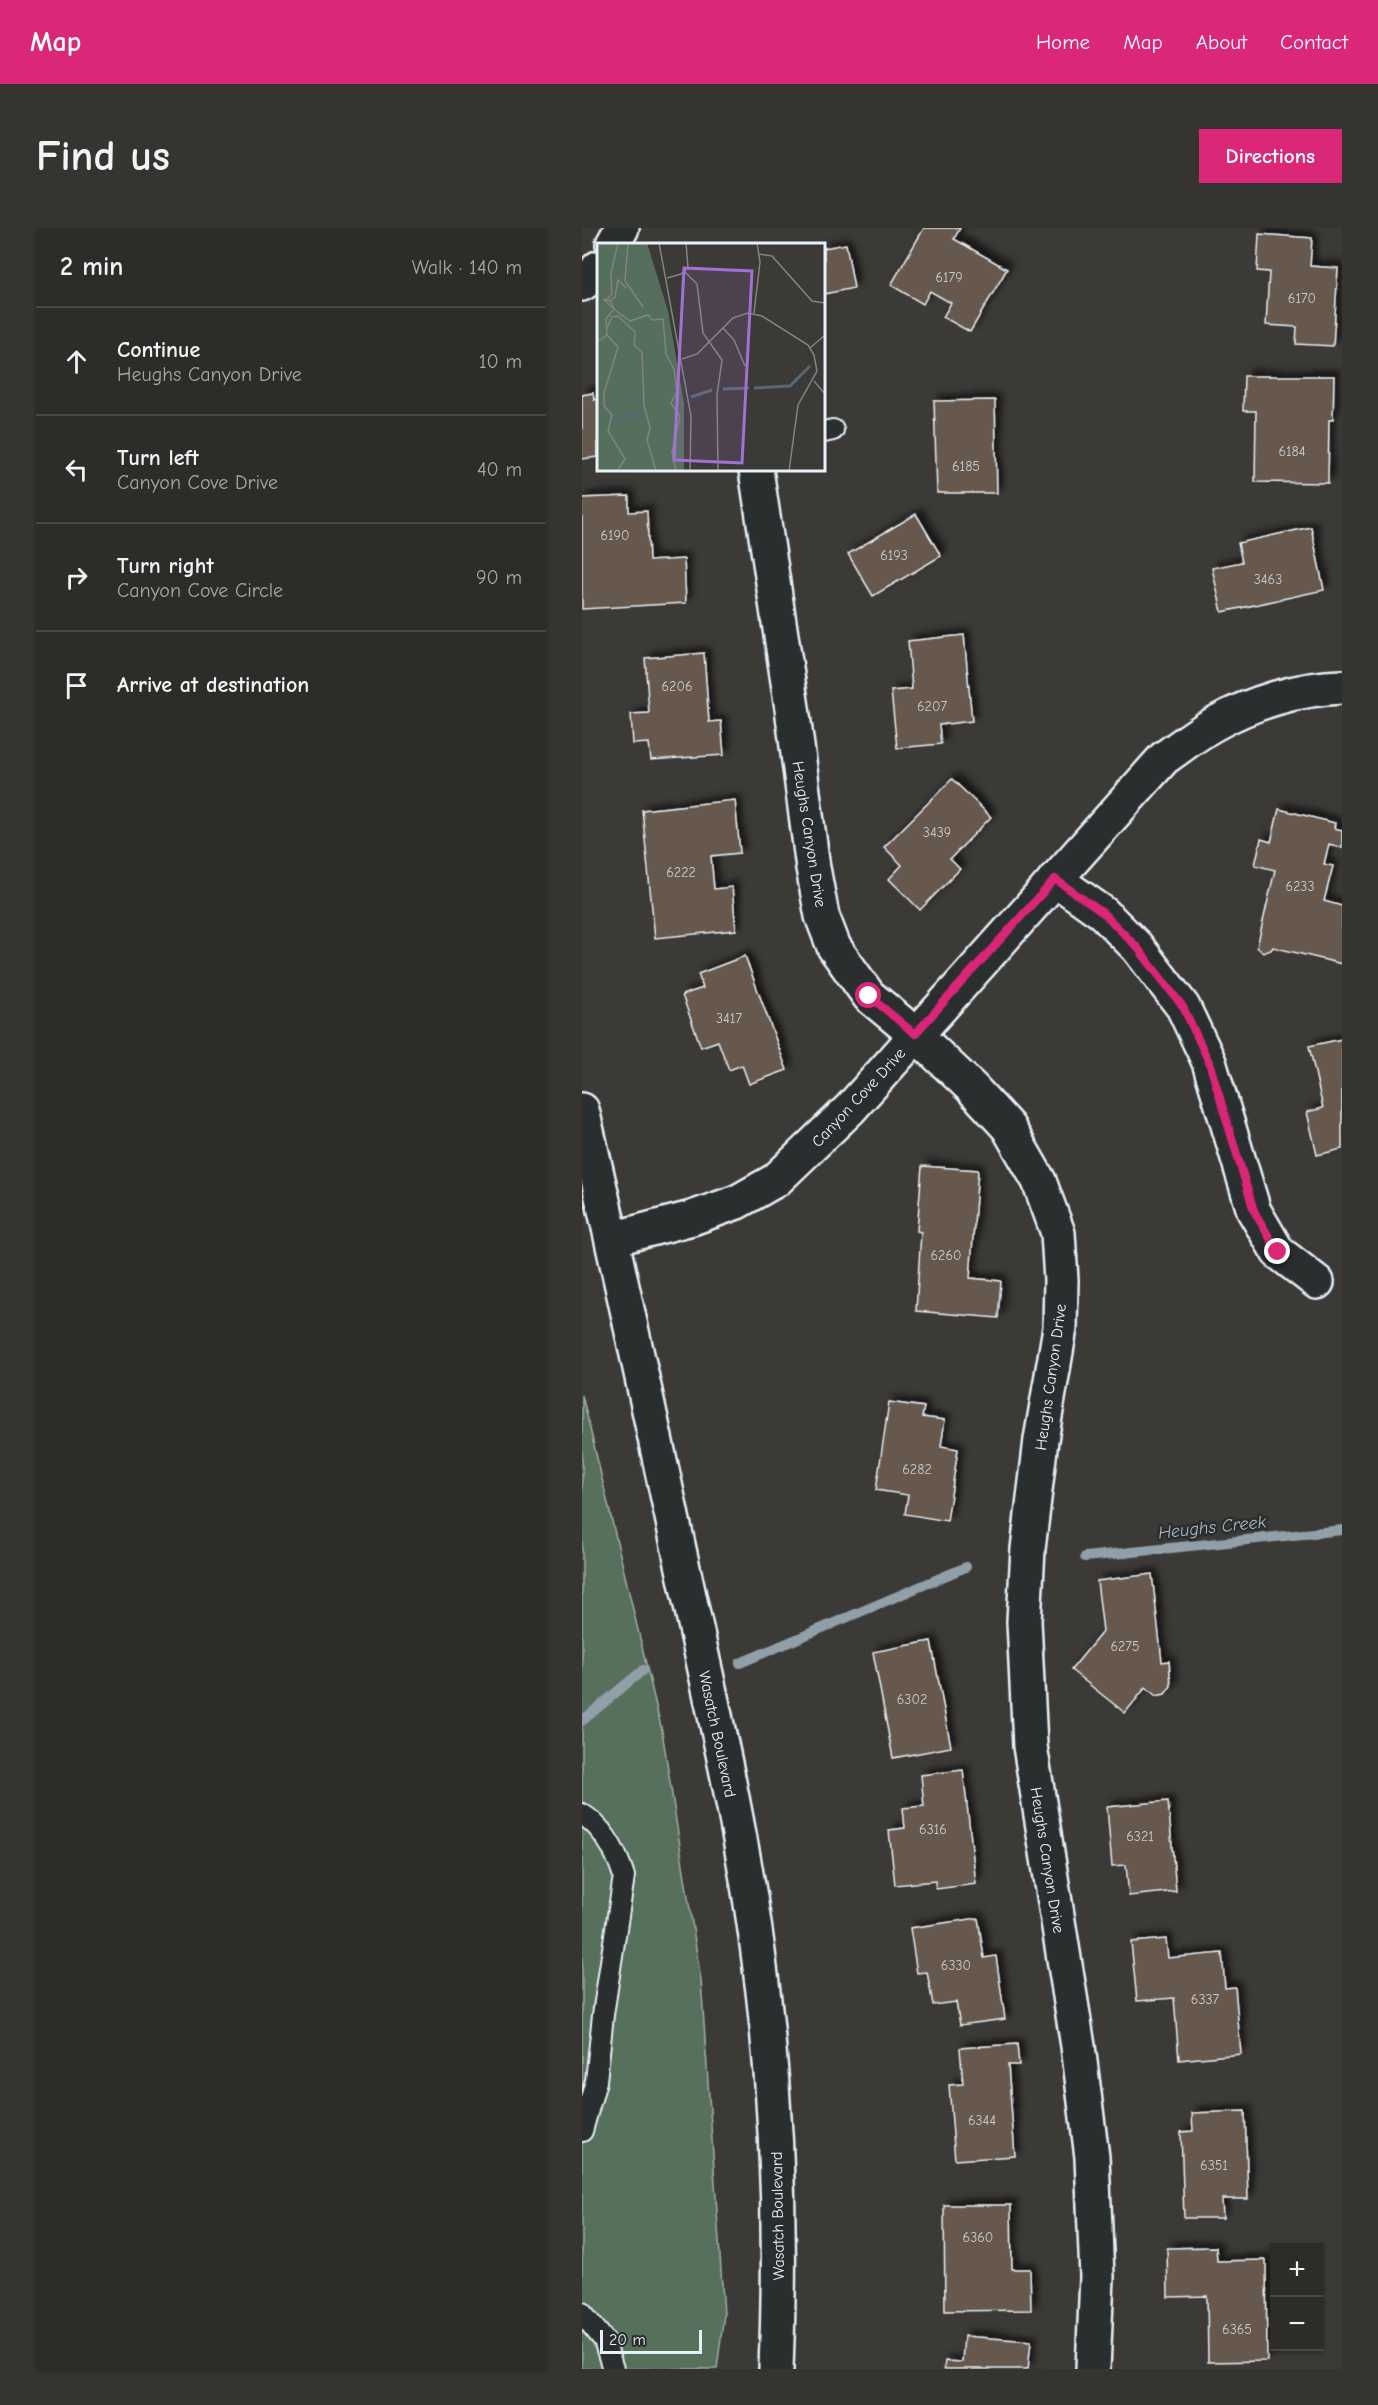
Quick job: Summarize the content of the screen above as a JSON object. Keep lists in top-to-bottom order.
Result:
{
  "streets": {
    "street": ["Heughs Canyon Drive", "Canyon Cove Drive", "Wasatch Boulevard"]
  },
  "crossings": [
    ["Heughs Canyon Drive", "Canyon Cove Drive"],
    ["Canyon Cove Drive", "Wasatch Boulevard"]
  ],
  "water": ["Heughs Creek"],
  "house_numbers": [
    "6179",
    "6170",
    "6184",
    "6185",
    "6190",
    "6193",
    "3463",
    "6206",
    "6207",
    "3439",
    "6222",
    "6233",
    "3417",
    "6260",
    "6282",
    "6275",
    "6302",
    "6316",
    "6321",
    "6330",
    "6337",
    "6344",
    "6351",
    "6360",
    "6365"
  ],
  "scale_bar": "20 m",
  "page": {
    "header": "Map",
    "nav": [
      "Home",
      "Map",
      "About",
      "Contact"
    ],
    "buttons": "Directions",
    "title": "Find us",
    "heading": ["2 min", "Walk · 140 m"],
    "list": [
      ["Continue", "Heughs Canyon Drive", "10 m"],
      ["Turn left", "Canyon Cove Drive", "40 m"],
      ["Turn right", "Canyon Cove Circle", "90 m"],
      "Arrive at destination"
    ],
    "map_buttons": ["+", "−"],
    "scale": "20 m"
  }
}
